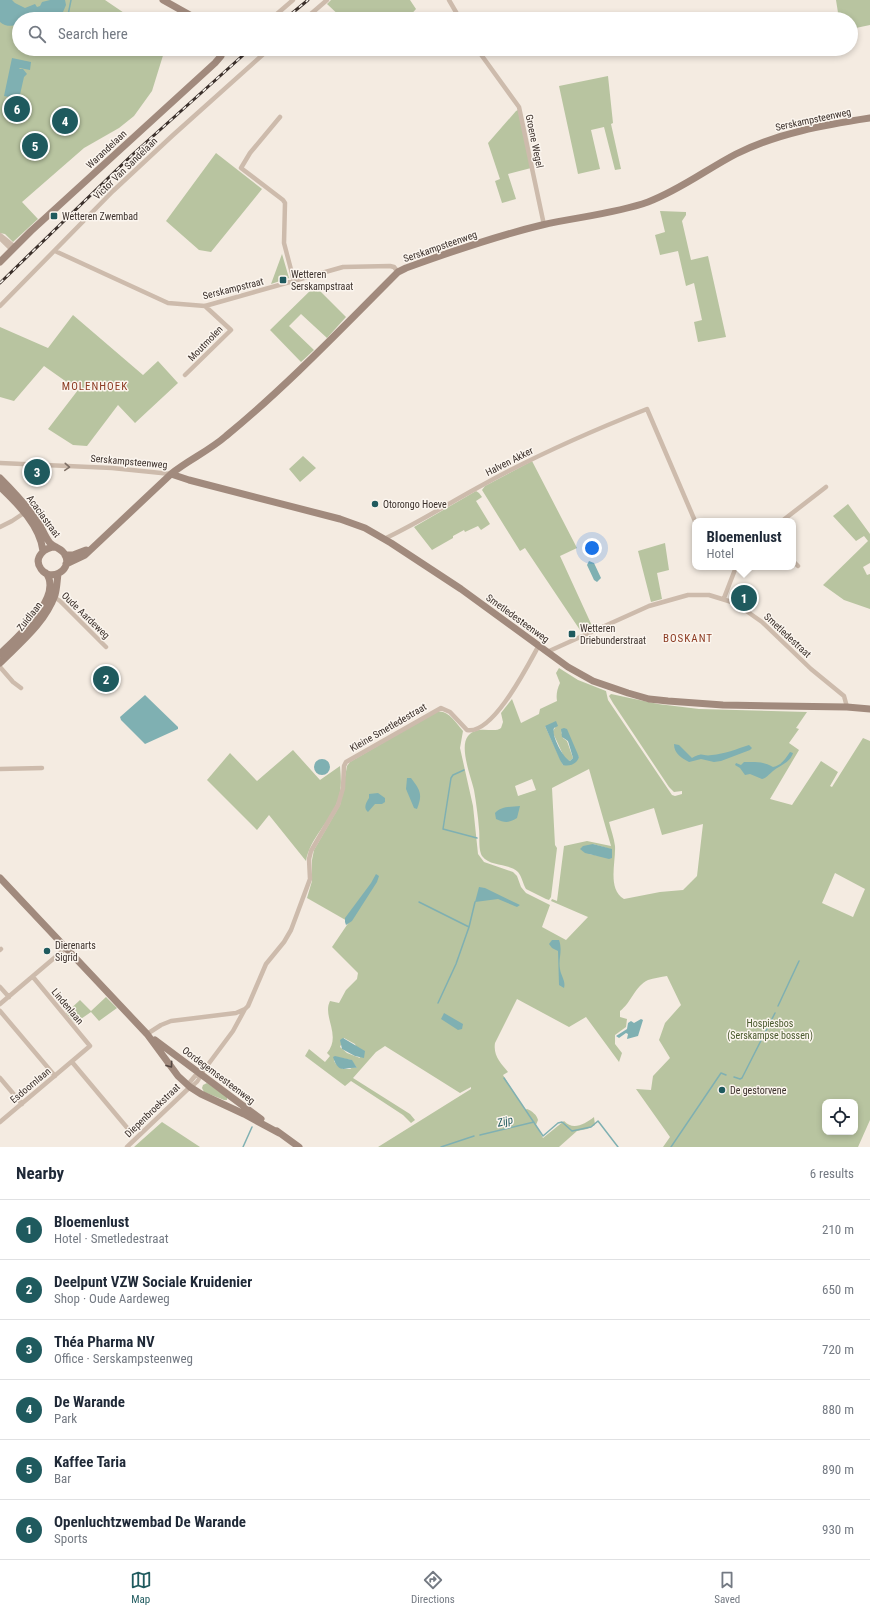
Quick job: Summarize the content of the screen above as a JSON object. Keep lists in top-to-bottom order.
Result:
{
  "streets": {
    "street": [
      "Serskampsteenweg",
      "Groene Wegel",
      "Warandelaan",
      "Victor Van Sandelaan",
      "Serskampstraat",
      "Moutmolen",
      "Halven Akker",
      "Acaciastraat",
      "Oude Aardeweg",
      "Zuidlaan",
      "Smetledesteenweg",
      "Smetledestraat",
      "Kleine Smetledestraat",
      "Lindenlaan",
      "Oordegemsesteenweg",
      "Esdoornlaan",
      "Diepenbroekstraat"
    ]
  },
  "crossings": [
    ["Serskampsteenweg", "Groene Wegel"],
    ["Serskampsteenweg", "Serskampstraat"],
    ["Serskampsteenweg", "Smetledesteenweg"],
    ["Victor Van Sandelaan", "Serskampstraat"],
    ["Serskampstraat", "Moutmolen"],
    ["Halven Akker", "Smetledesteenweg"],
    ["Acaciastraat", "Zuidlaan"],
    ["Oude Aardeweg", "Zuidlaan"],
    ["Smetledesteenweg", "Smetledestraat"],
    ["Smetledesteenweg", "Kleine Smetledestraat"],
    ["Kleine Smetledestraat", "Oordegemsesteenweg"],
    ["Kleine Smetledestraat", "Diepenbroekstraat"],
    ["Lindenlaan", "Esdoornlaan"],
    ["Oordegemsesteenweg", "Diepenbroekstraat"]
  ],
  "districts": ["MOLENHOEK", "BOSKANT"],
  "water": ["Zijp"],
  "parks": ["Hospiesbos (Serskampse bossen)"],
  "places": {
    "transit": ["Wetteren Zwembad", "Wetteren Serskampstraat", "Wetteren Driebunderstraat"],
    "other": ["Otorongo Hoeve", "Dierenarts Sigrid", "De gestorvene"]
  },
  "page": {
    "search": "Search here",
    "pins": [
      "6",
      "4",
      "5",
      "3",
      "1",
      "2"
    ],
    "popup": ["Bloemenlust", "Hotel"],
    "heading": ["Nearby", "6 results"],
    "list": [
      {
        "mark": "1",
        "name": "Bloemenlust",
        "note": "Hotel · Smetledestraat",
        "value": "210 m"
      },
      {
        "mark": "2",
        "name": "Deelpunt VZW Sociale Kruidenier",
        "note": "Shop · Oude Aardeweg",
        "value": "650 m"
      },
      {
        "mark": "3",
        "name": "Théa Pharma NV",
        "note": "Office · Serskampsteenweg",
        "value": "720 m"
      },
      {
        "mark": "4",
        "name": "De Warande",
        "note": "Park",
        "value": "880 m"
      },
      {
        "mark": "5",
        "name": "Kaffee Taria",
        "note": "Bar",
        "value": "890 m"
      },
      {
        "mark": "6",
        "name": "Openluchtzwembad De Warande",
        "note": "Sports",
        "value": "930 m"
      }
    ],
    "nav": ["Map", "Directions", "Saved"]
  }
}
